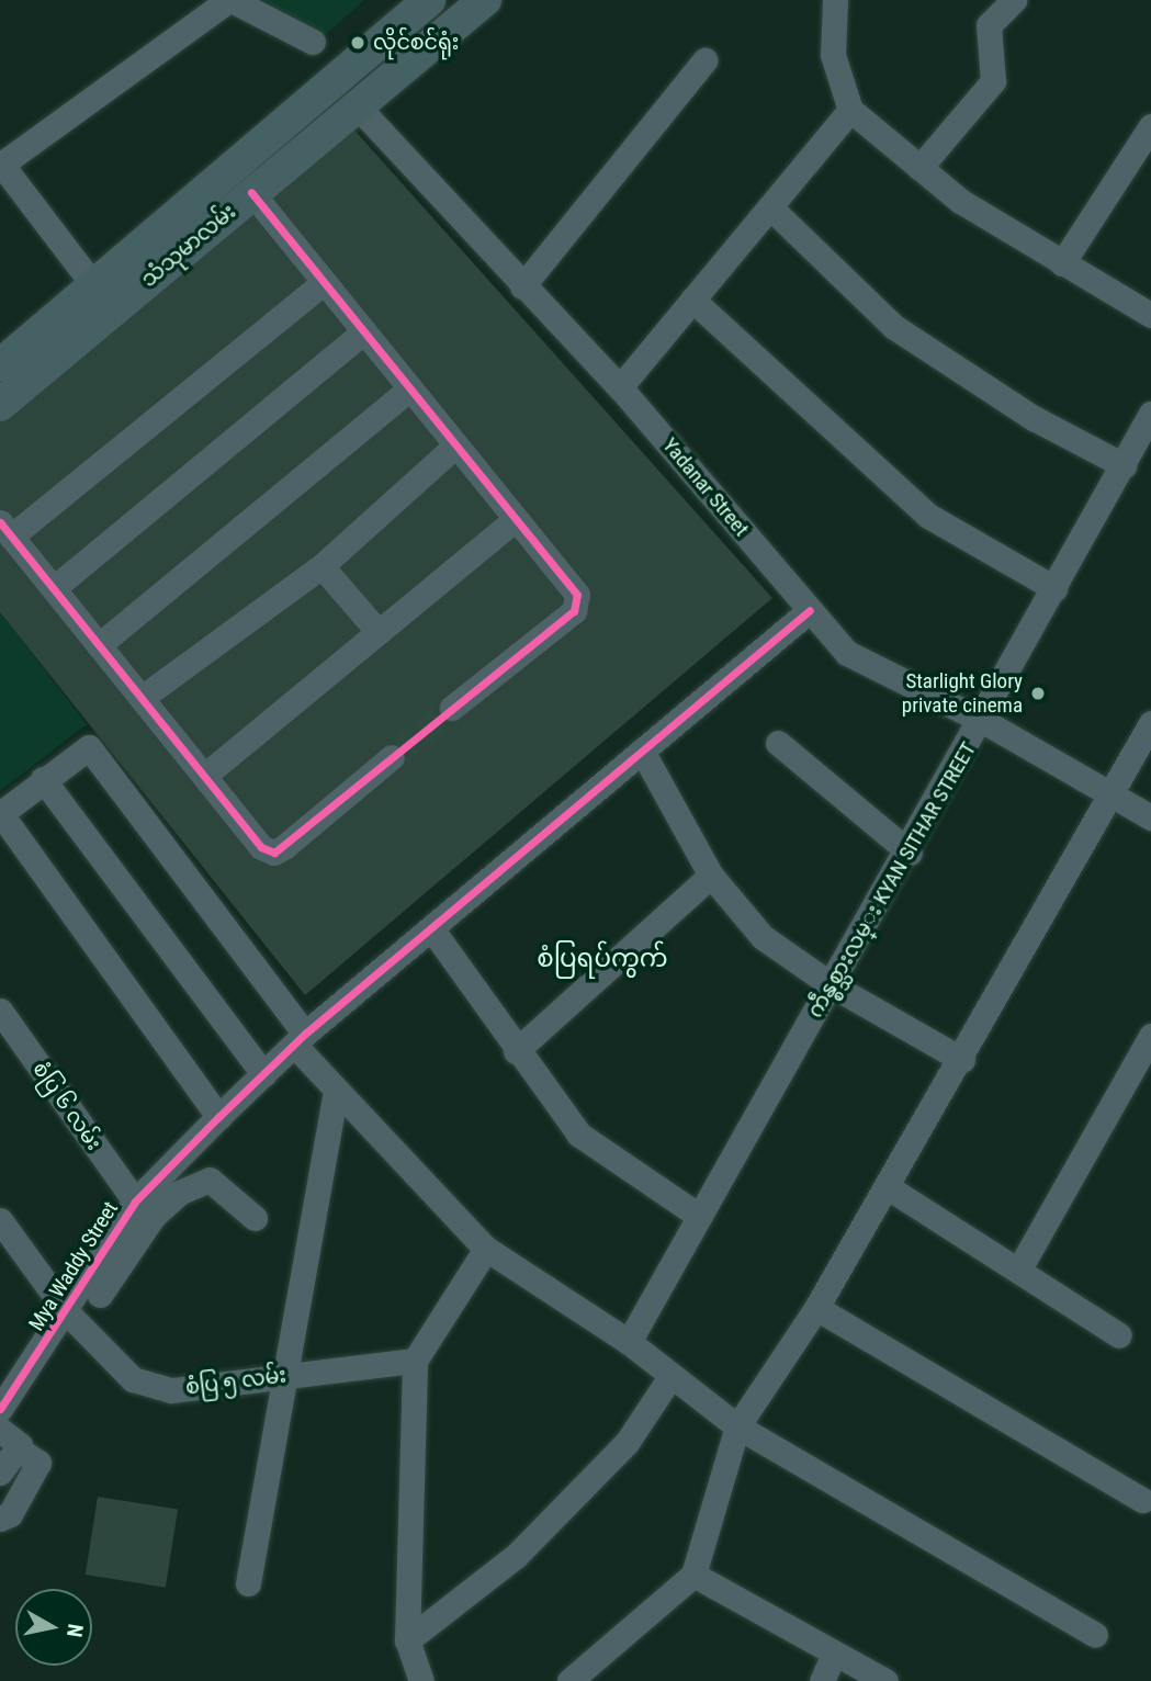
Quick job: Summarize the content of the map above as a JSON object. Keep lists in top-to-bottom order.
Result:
{
  "streets": {
    "main road": ["သံသုမာလမ်း"],
    "street": [
      "Yadanar Street",
      "ကဵန္စစ္သားလမ္း KYAN SITHAR STREET",
      "စံပြ ၆ လမ်း",
      "Mya Waddy Street",
      "စံပြ ၅ လမ်း"
    ]
  },
  "crossings": [
    ["သံသုမာလမ်း", "Yadanar Street"],
    ["Yadanar Street", "ကဵန္စစ္သားလမ္း KYAN SITHAR STREET"],
    ["Yadanar Street", "Mya Waddy Street"],
    ["စံပြ ၆ လမ်း", "Mya Waddy Street"],
    ["Mya Waddy Street", "စံပြ ၅ လမ်း"]
  ],
  "districts": ["စံပြရပ်ကွက်"],
  "places": ["လိုင်စင်ရုံး", "Starlight Glory private cinema"],
  "north": "right"
}
